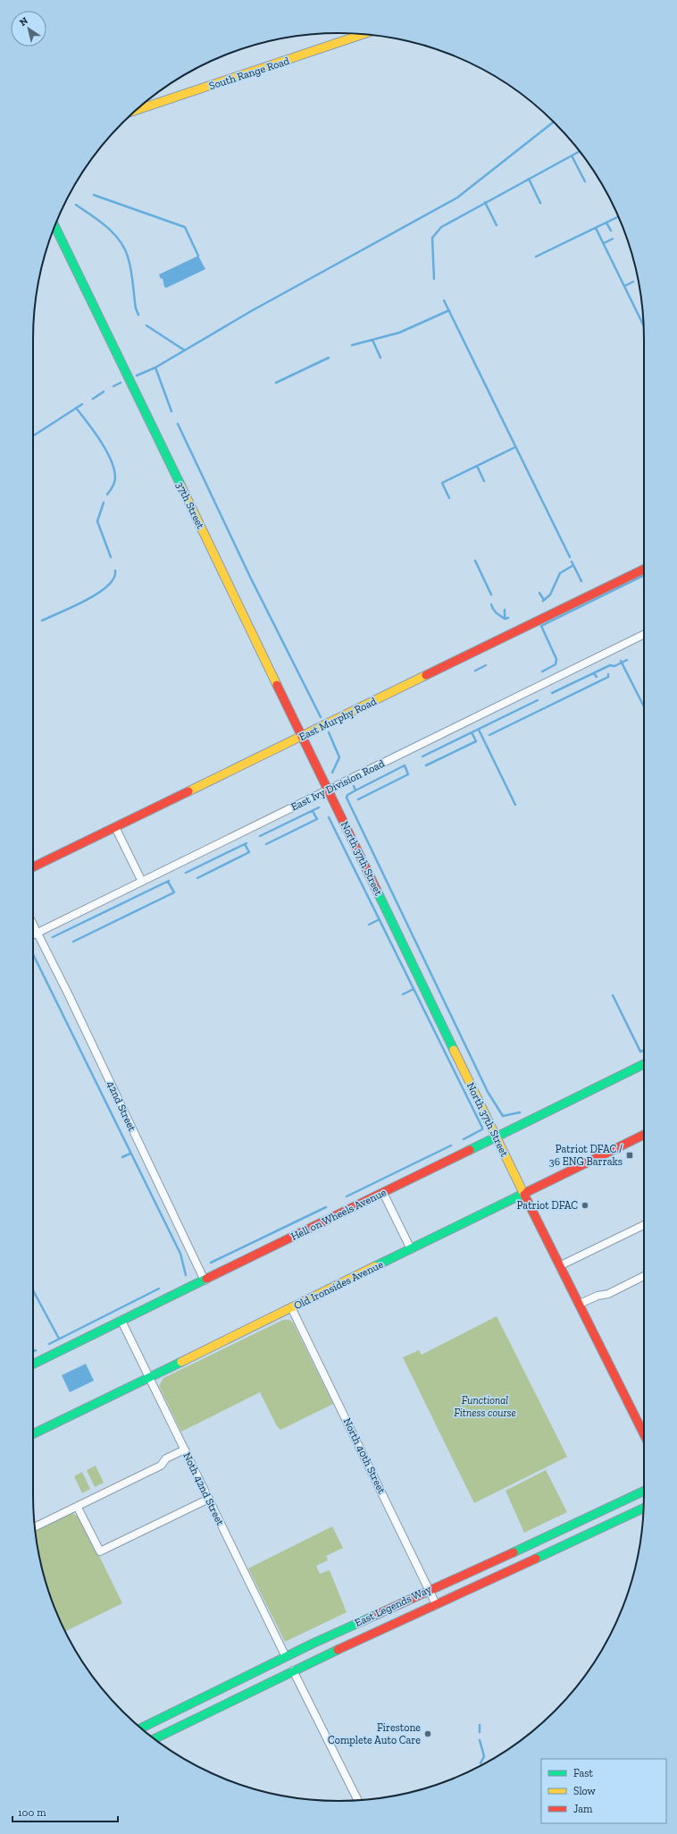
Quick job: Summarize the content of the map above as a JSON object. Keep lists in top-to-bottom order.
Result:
{
  "streets": {
    "street": [
      "South Range Road",
      "37th Street",
      "East Murphy Road",
      "East Ivy Division Road",
      "North 37th Street",
      "42nd Street",
      "Hell on Wheels Avenue",
      "Old Ironsides Avenue",
      "North 40th Street",
      "Noth 42nd Street",
      "East Legends Way"
    ]
  },
  "crossings": [
    ["37th Street", "East Murphy Road"],
    ["37th Street", "East Ivy Division Road"],
    ["37th Street", "North 37th Street"],
    ["East Ivy Division Road", "North 37th Street"],
    ["East Ivy Division Road", "42nd Street"],
    ["North 37th Street", "Hell on Wheels Avenue"],
    ["North 37th Street", "Old Ironsides Avenue"],
    ["42nd Street", "Hell on Wheels Avenue"],
    ["Hell on Wheels Avenue", "Noth 42nd Street"],
    ["Old Ironsides Avenue", "North 40th Street"],
    ["Old Ironsides Avenue", "Noth 42nd Street"],
    ["North 40th Street", "East Legends Way"],
    ["Noth 42nd Street", "East Legends Way"]
  ],
  "parks": ["Functional Fitness course"],
  "places": {
    "transit": ["Patriot DFAC / 36 ENG Barraks"],
    "other": ["Patriot DFAC", "Firestone Complete Auto Care"]
  },
  "legend": ["Fast", "Slow", "Jam"],
  "scale_bar": "100 m",
  "north": "top left"
}
